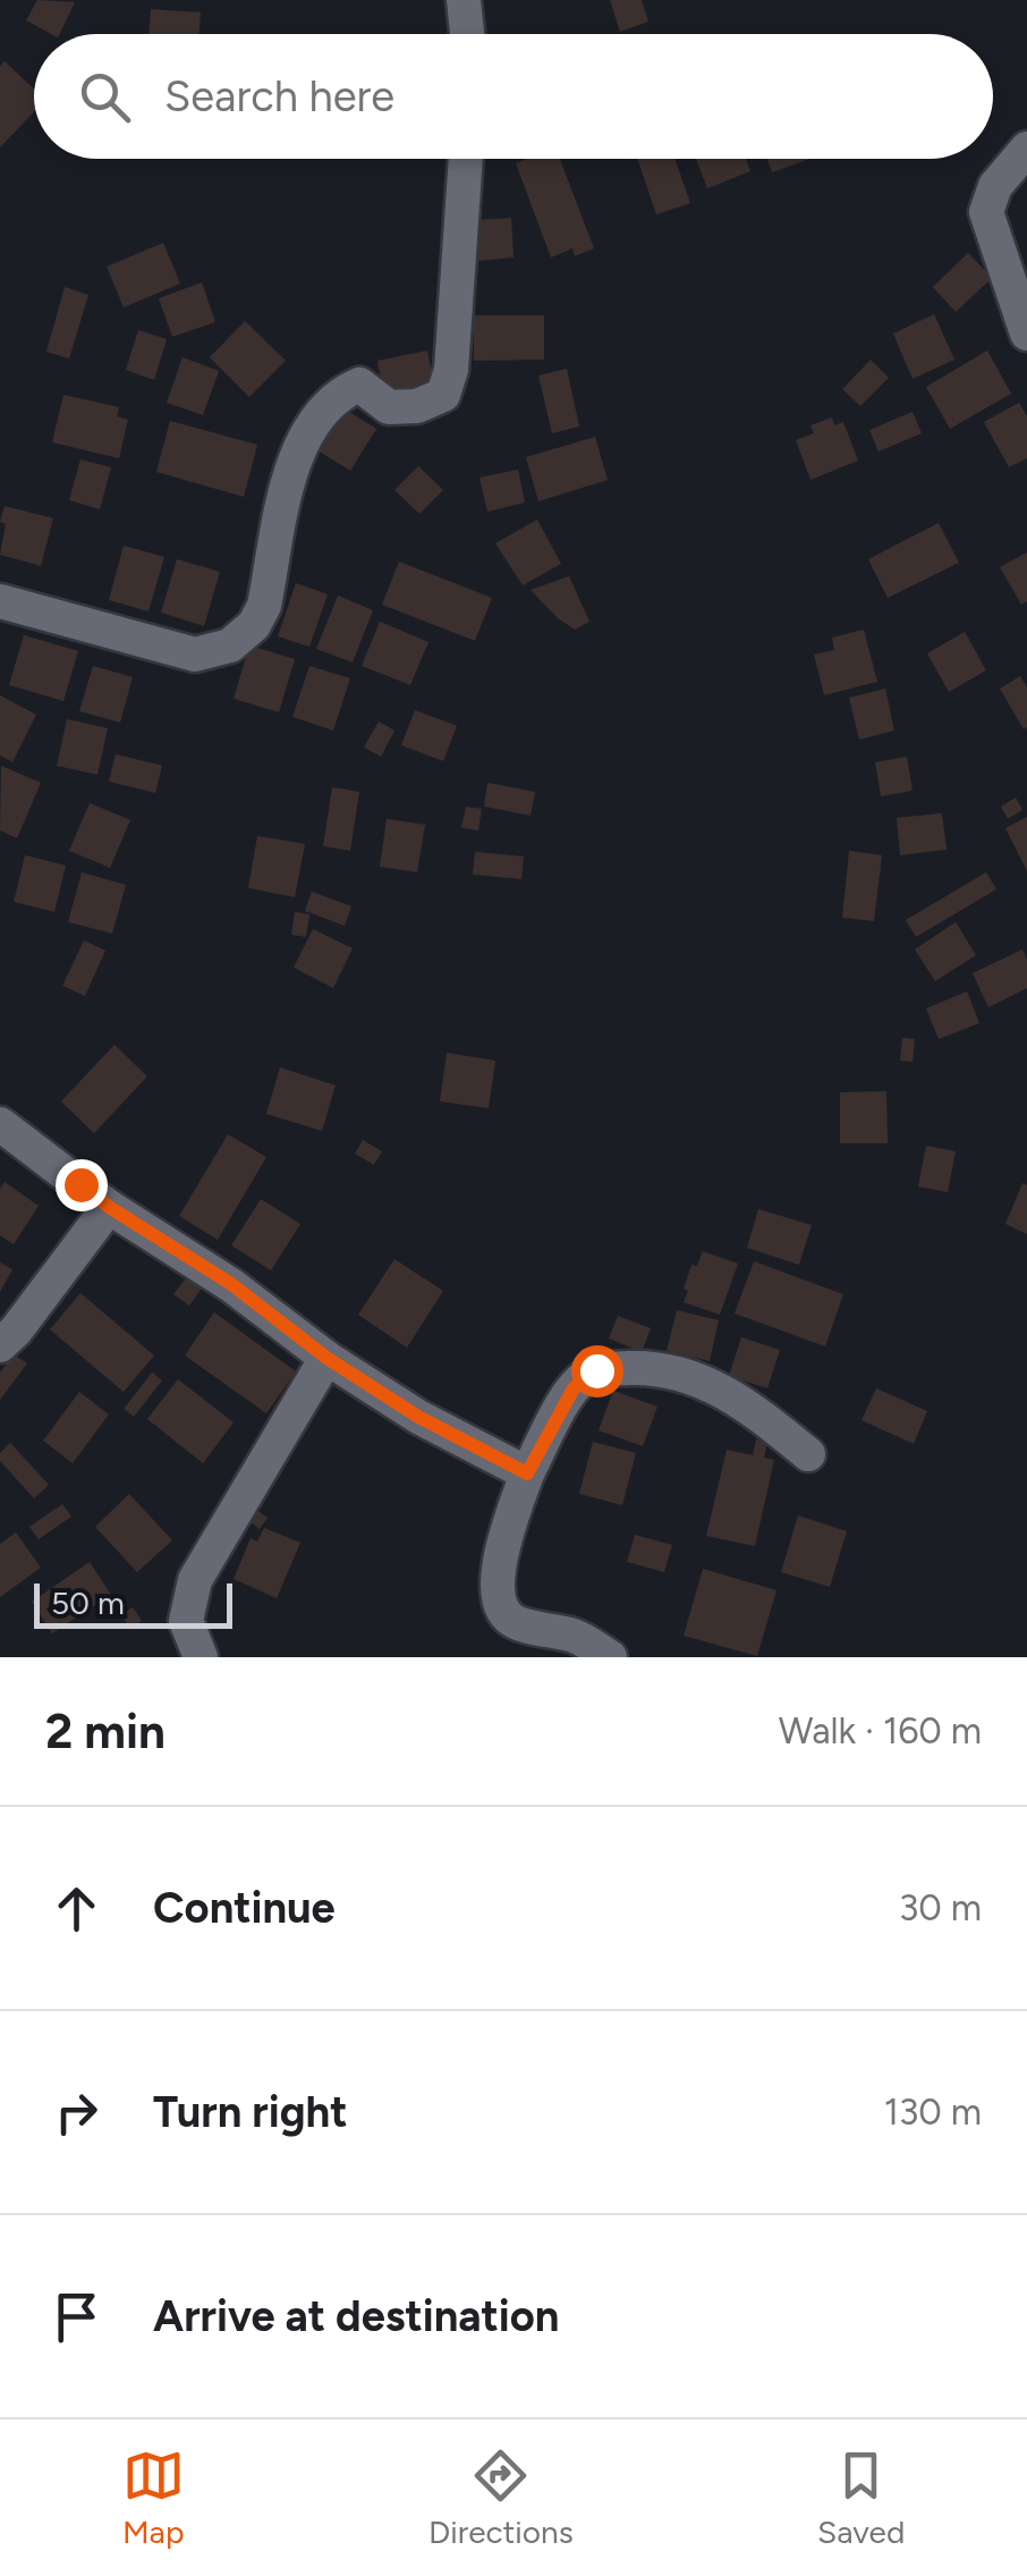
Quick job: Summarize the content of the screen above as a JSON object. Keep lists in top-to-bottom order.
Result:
{
  "scale_bar": "50 m",
  "page": {
    "search": "Search here",
    "scale": "50 m",
    "heading": ["2 min", "Walk · 160 m"],
    "list": [
      ["Continue", "30 m"],
      ["Turn right", "130 m"],
      "Arrive at destination"
    ],
    "nav": ["Map", "Directions", "Saved"]
  }
}
